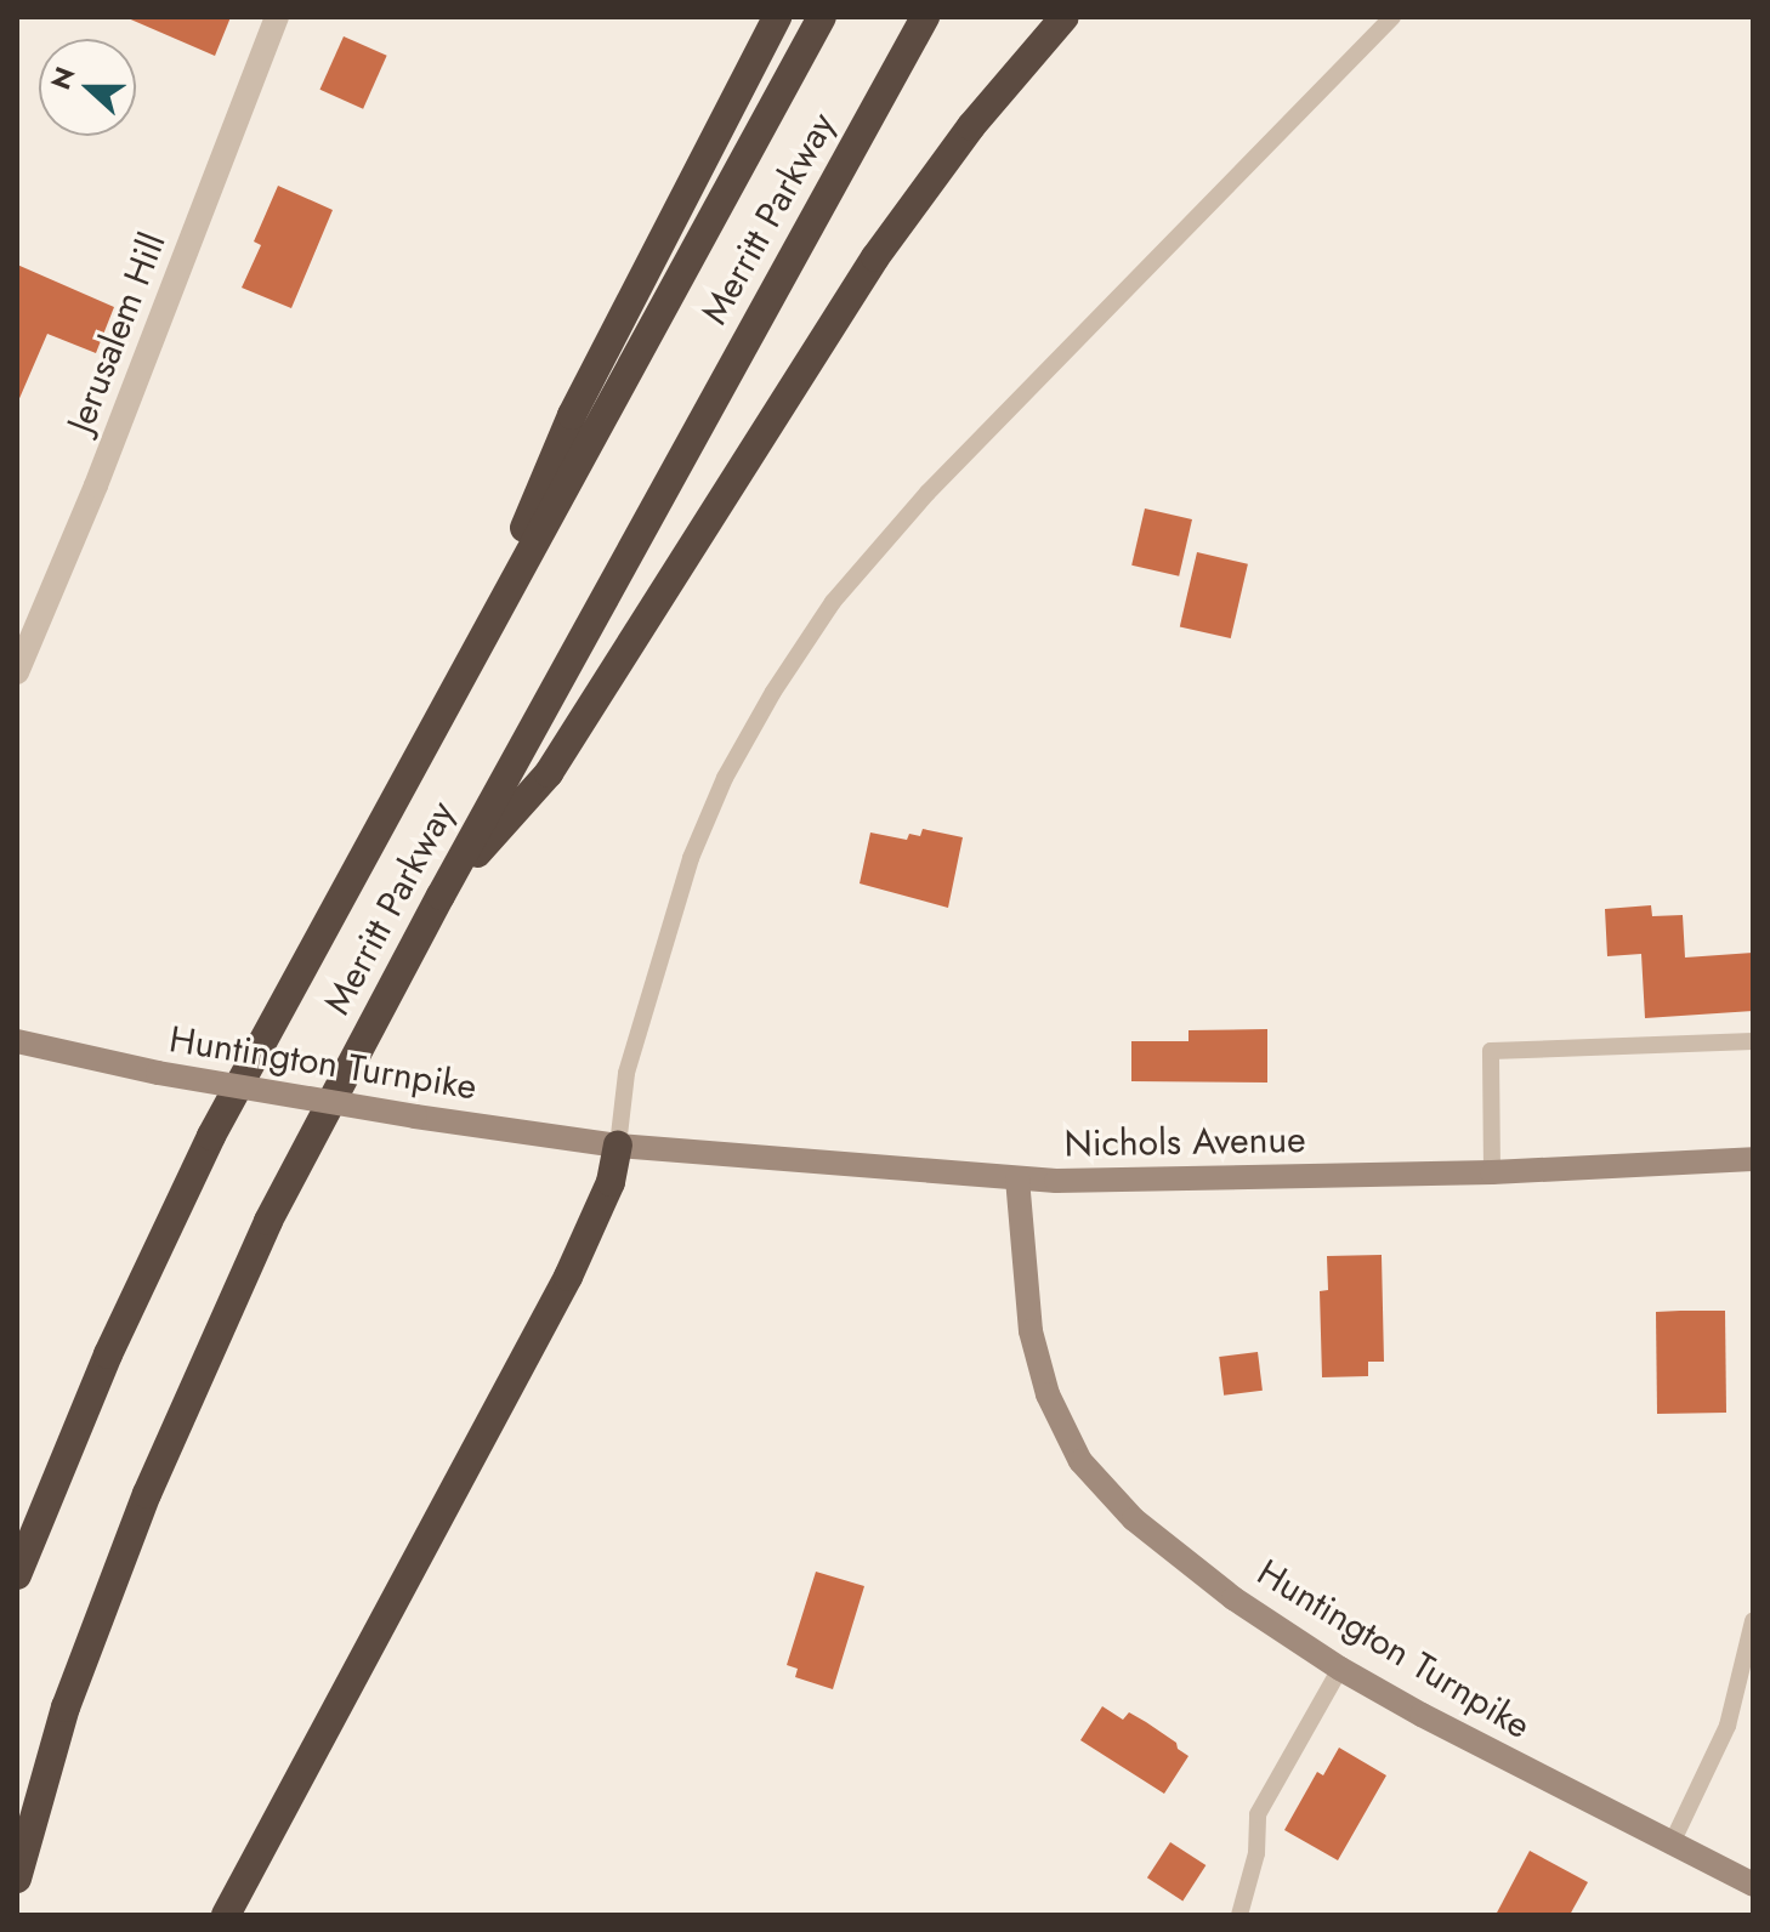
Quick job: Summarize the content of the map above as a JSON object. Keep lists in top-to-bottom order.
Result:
{
  "streets": {
    "highway": ["Merritt Parkway"],
    "main road": ["Huntington Turnpike", "Nichols Avenue"],
    "street": ["Jerusalem Hill"]
  },
  "crossings": [
    ["Huntington Turnpike", "Nichols Avenue"]
  ],
  "north": "left"
}
